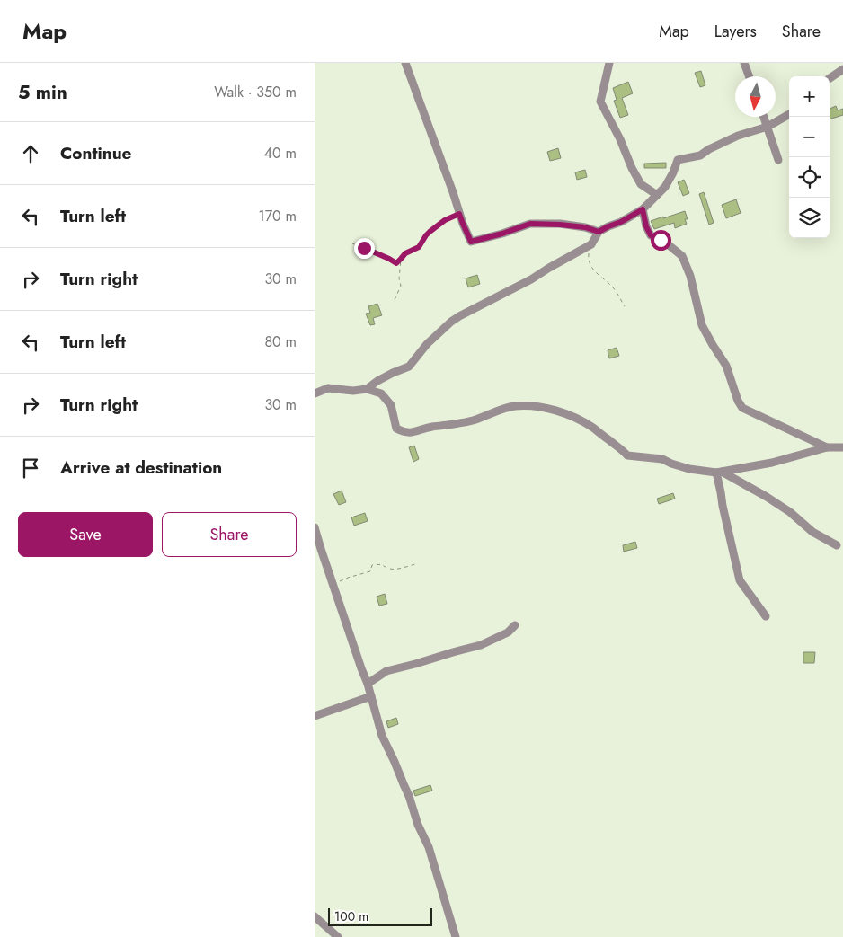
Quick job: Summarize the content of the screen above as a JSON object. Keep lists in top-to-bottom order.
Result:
{
  "scale_bar": "100 m",
  "north": "bottom",
  "page": {
    "header": "Map",
    "nav": ["Map", "Layers", "Share"],
    "heading": ["5 min", "Walk · 350 m"],
    "map_buttons": ["+", "−"],
    "list": [
      ["Continue", "40 m"],
      ["Turn left", "170 m"],
      ["Turn right", "30 m"],
      ["Turn left", "80 m"],
      ["Turn right", "30 m"],
      "Arrive at destination"
    ],
    "buttons": ["Save", "Share"],
    "scale": "100 m"
  }
}
